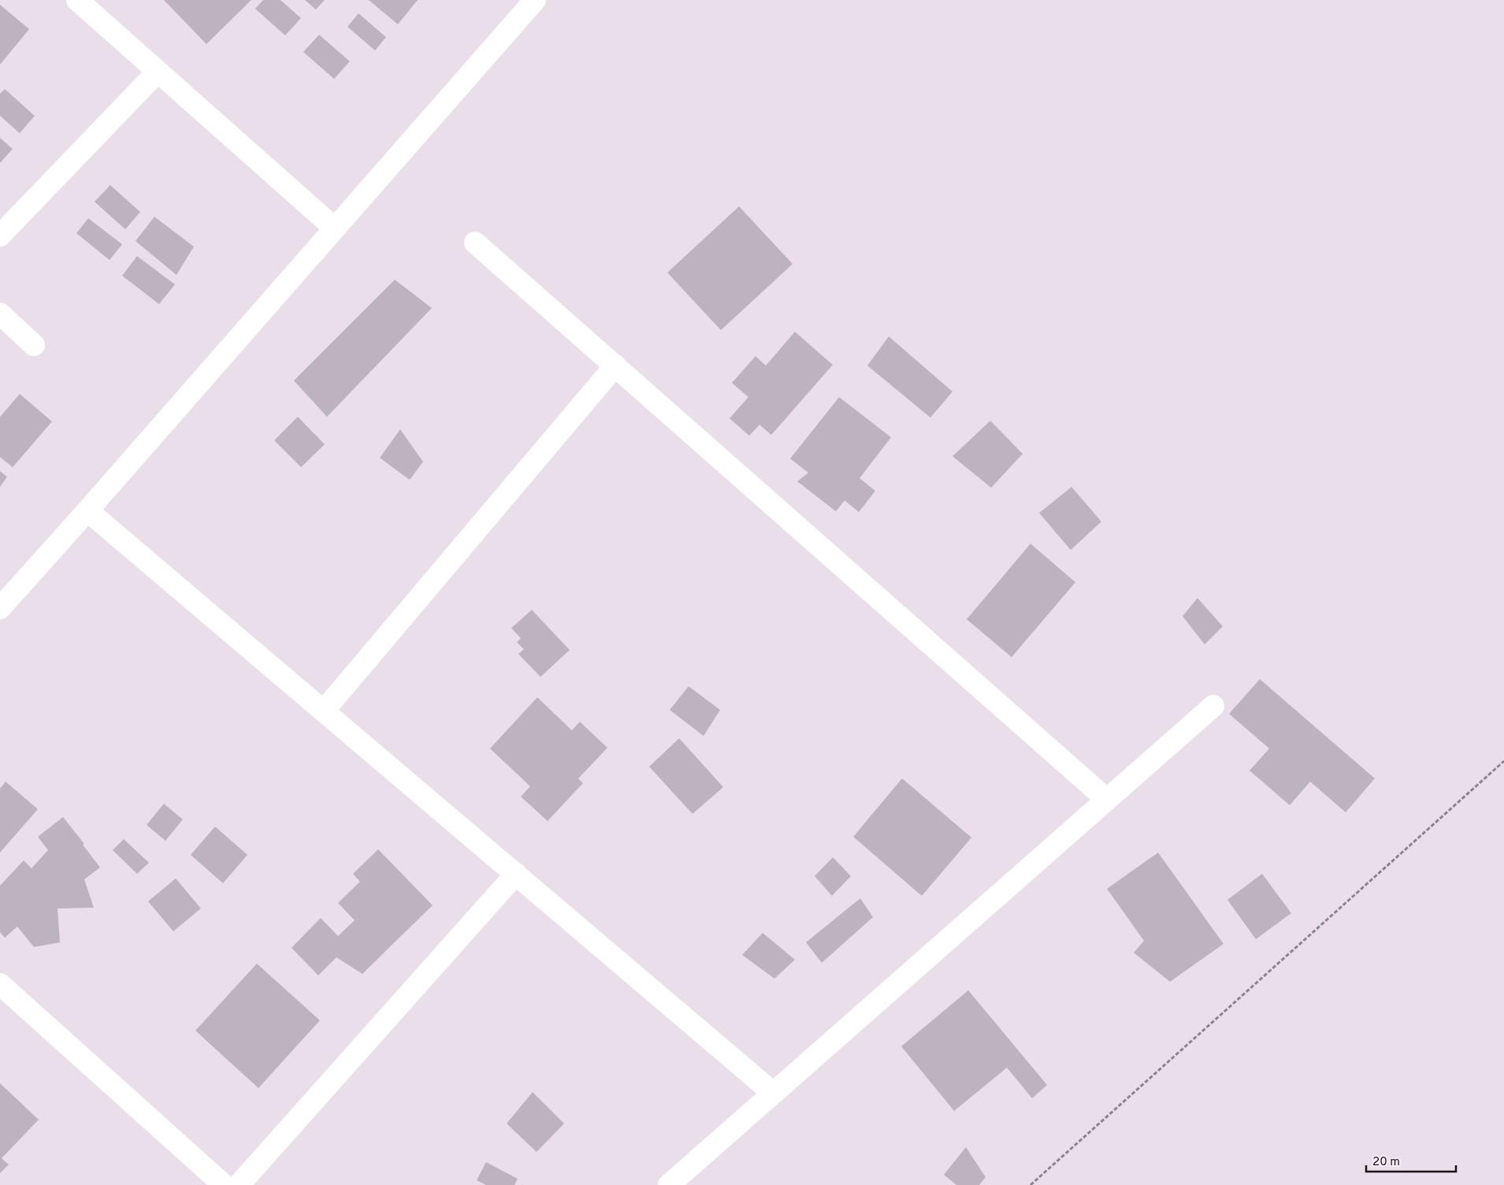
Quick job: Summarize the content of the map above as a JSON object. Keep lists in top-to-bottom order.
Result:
{
  "scale_bar": "20 m"
}
